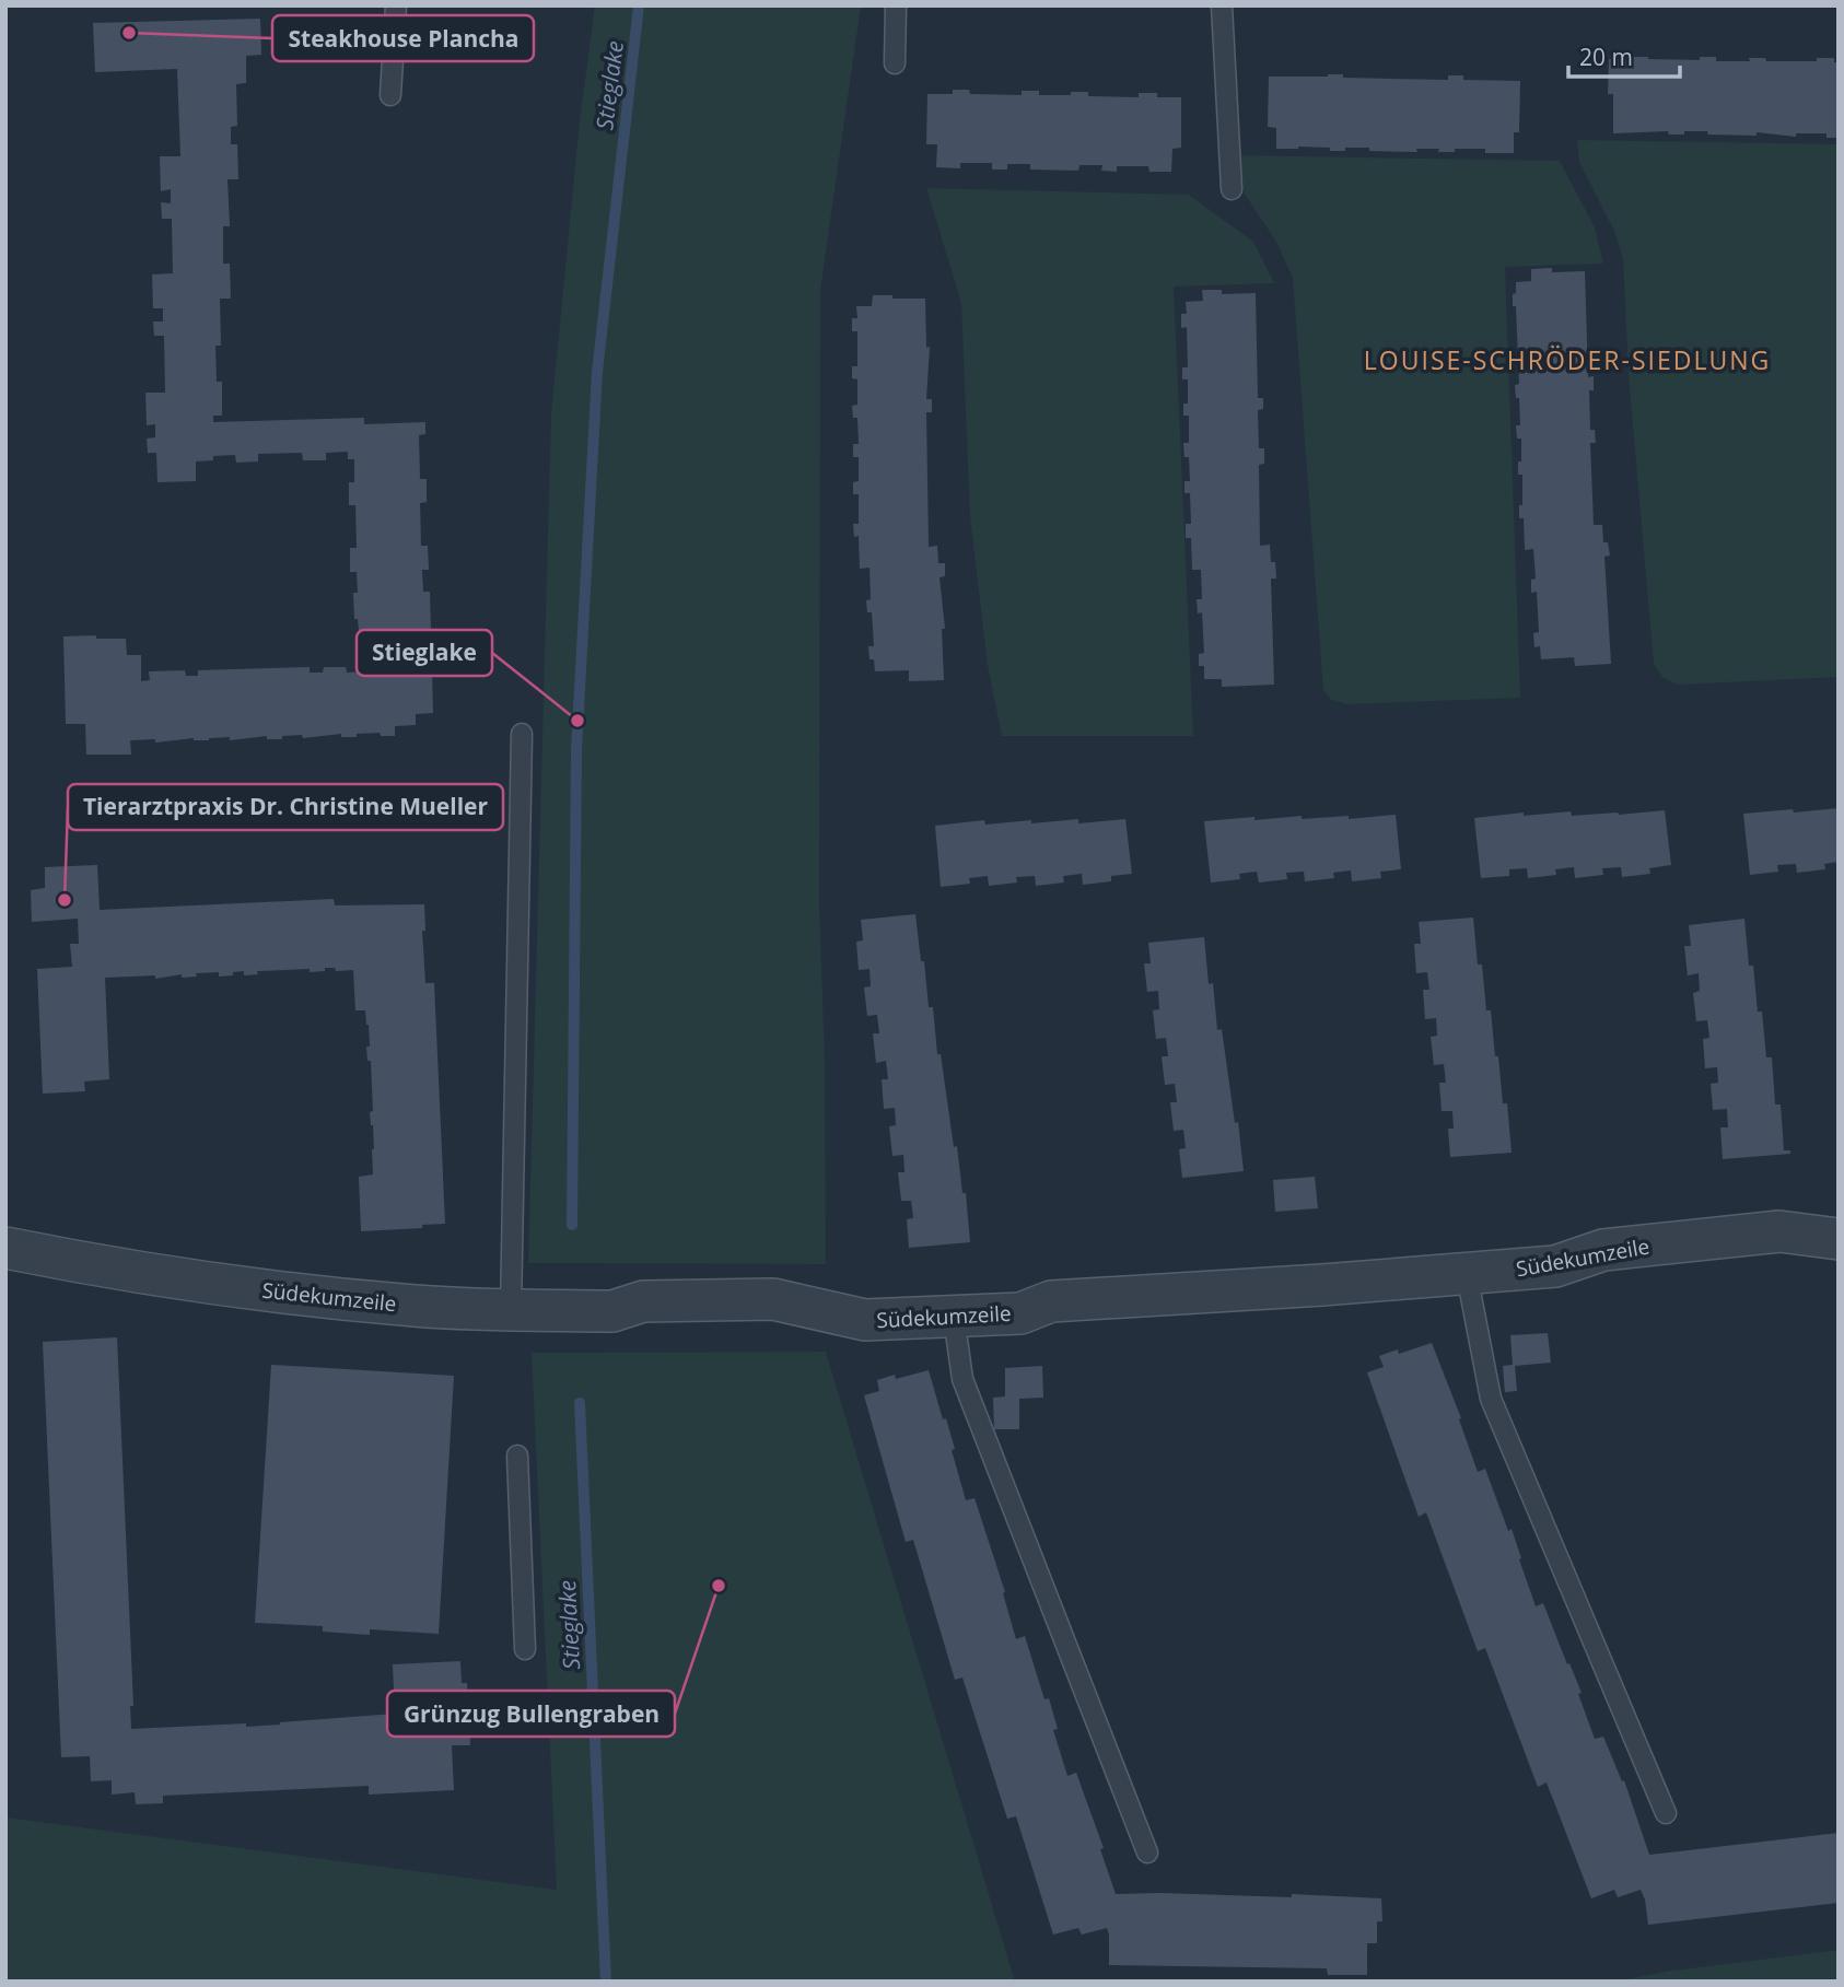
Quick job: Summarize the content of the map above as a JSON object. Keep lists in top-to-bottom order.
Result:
{
  "streets": {
    "street": ["Südekumzeile"]
  },
  "districts": ["LOUISE-SCHRÖDER-SIEDLUNG"],
  "water": ["Stieglake"],
  "places": [
    "Steakhouse Plancha",
    "Stieglake",
    "Tierarztpraxis Dr. Christine Mueller",
    "Grünzug Bullengraben"
  ],
  "scale_bar": "20 m"
}
